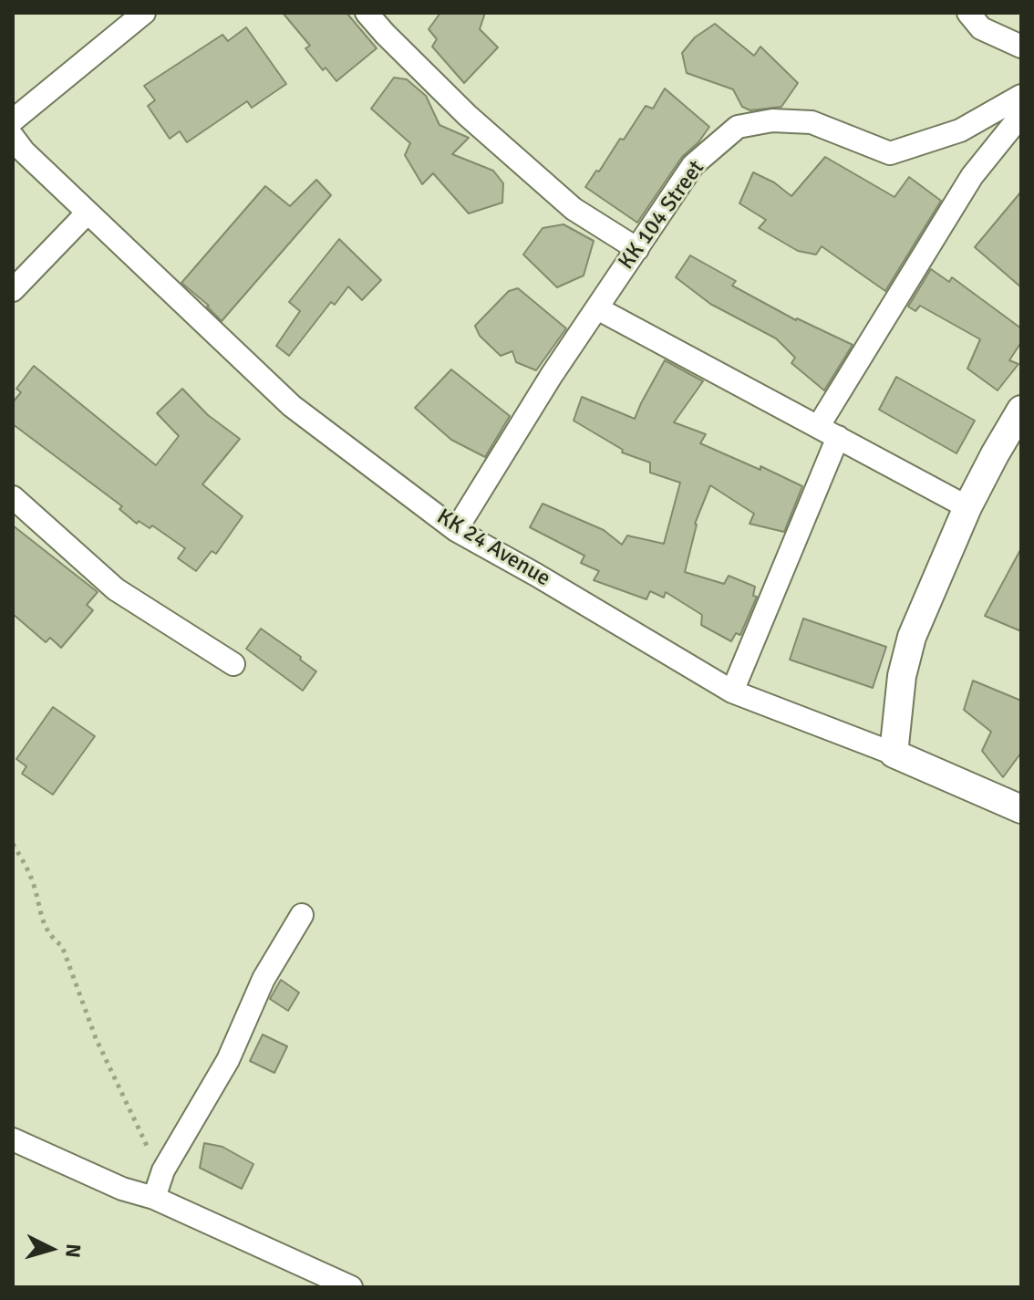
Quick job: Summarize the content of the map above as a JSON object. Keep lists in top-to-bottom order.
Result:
{
  "streets": {
    "street": ["KK 104 Street", "KK 24 Avenue"]
  },
  "crossings": [
    ["KK 104 Street", "KK 24 Avenue"]
  ],
  "north": "right"
}
